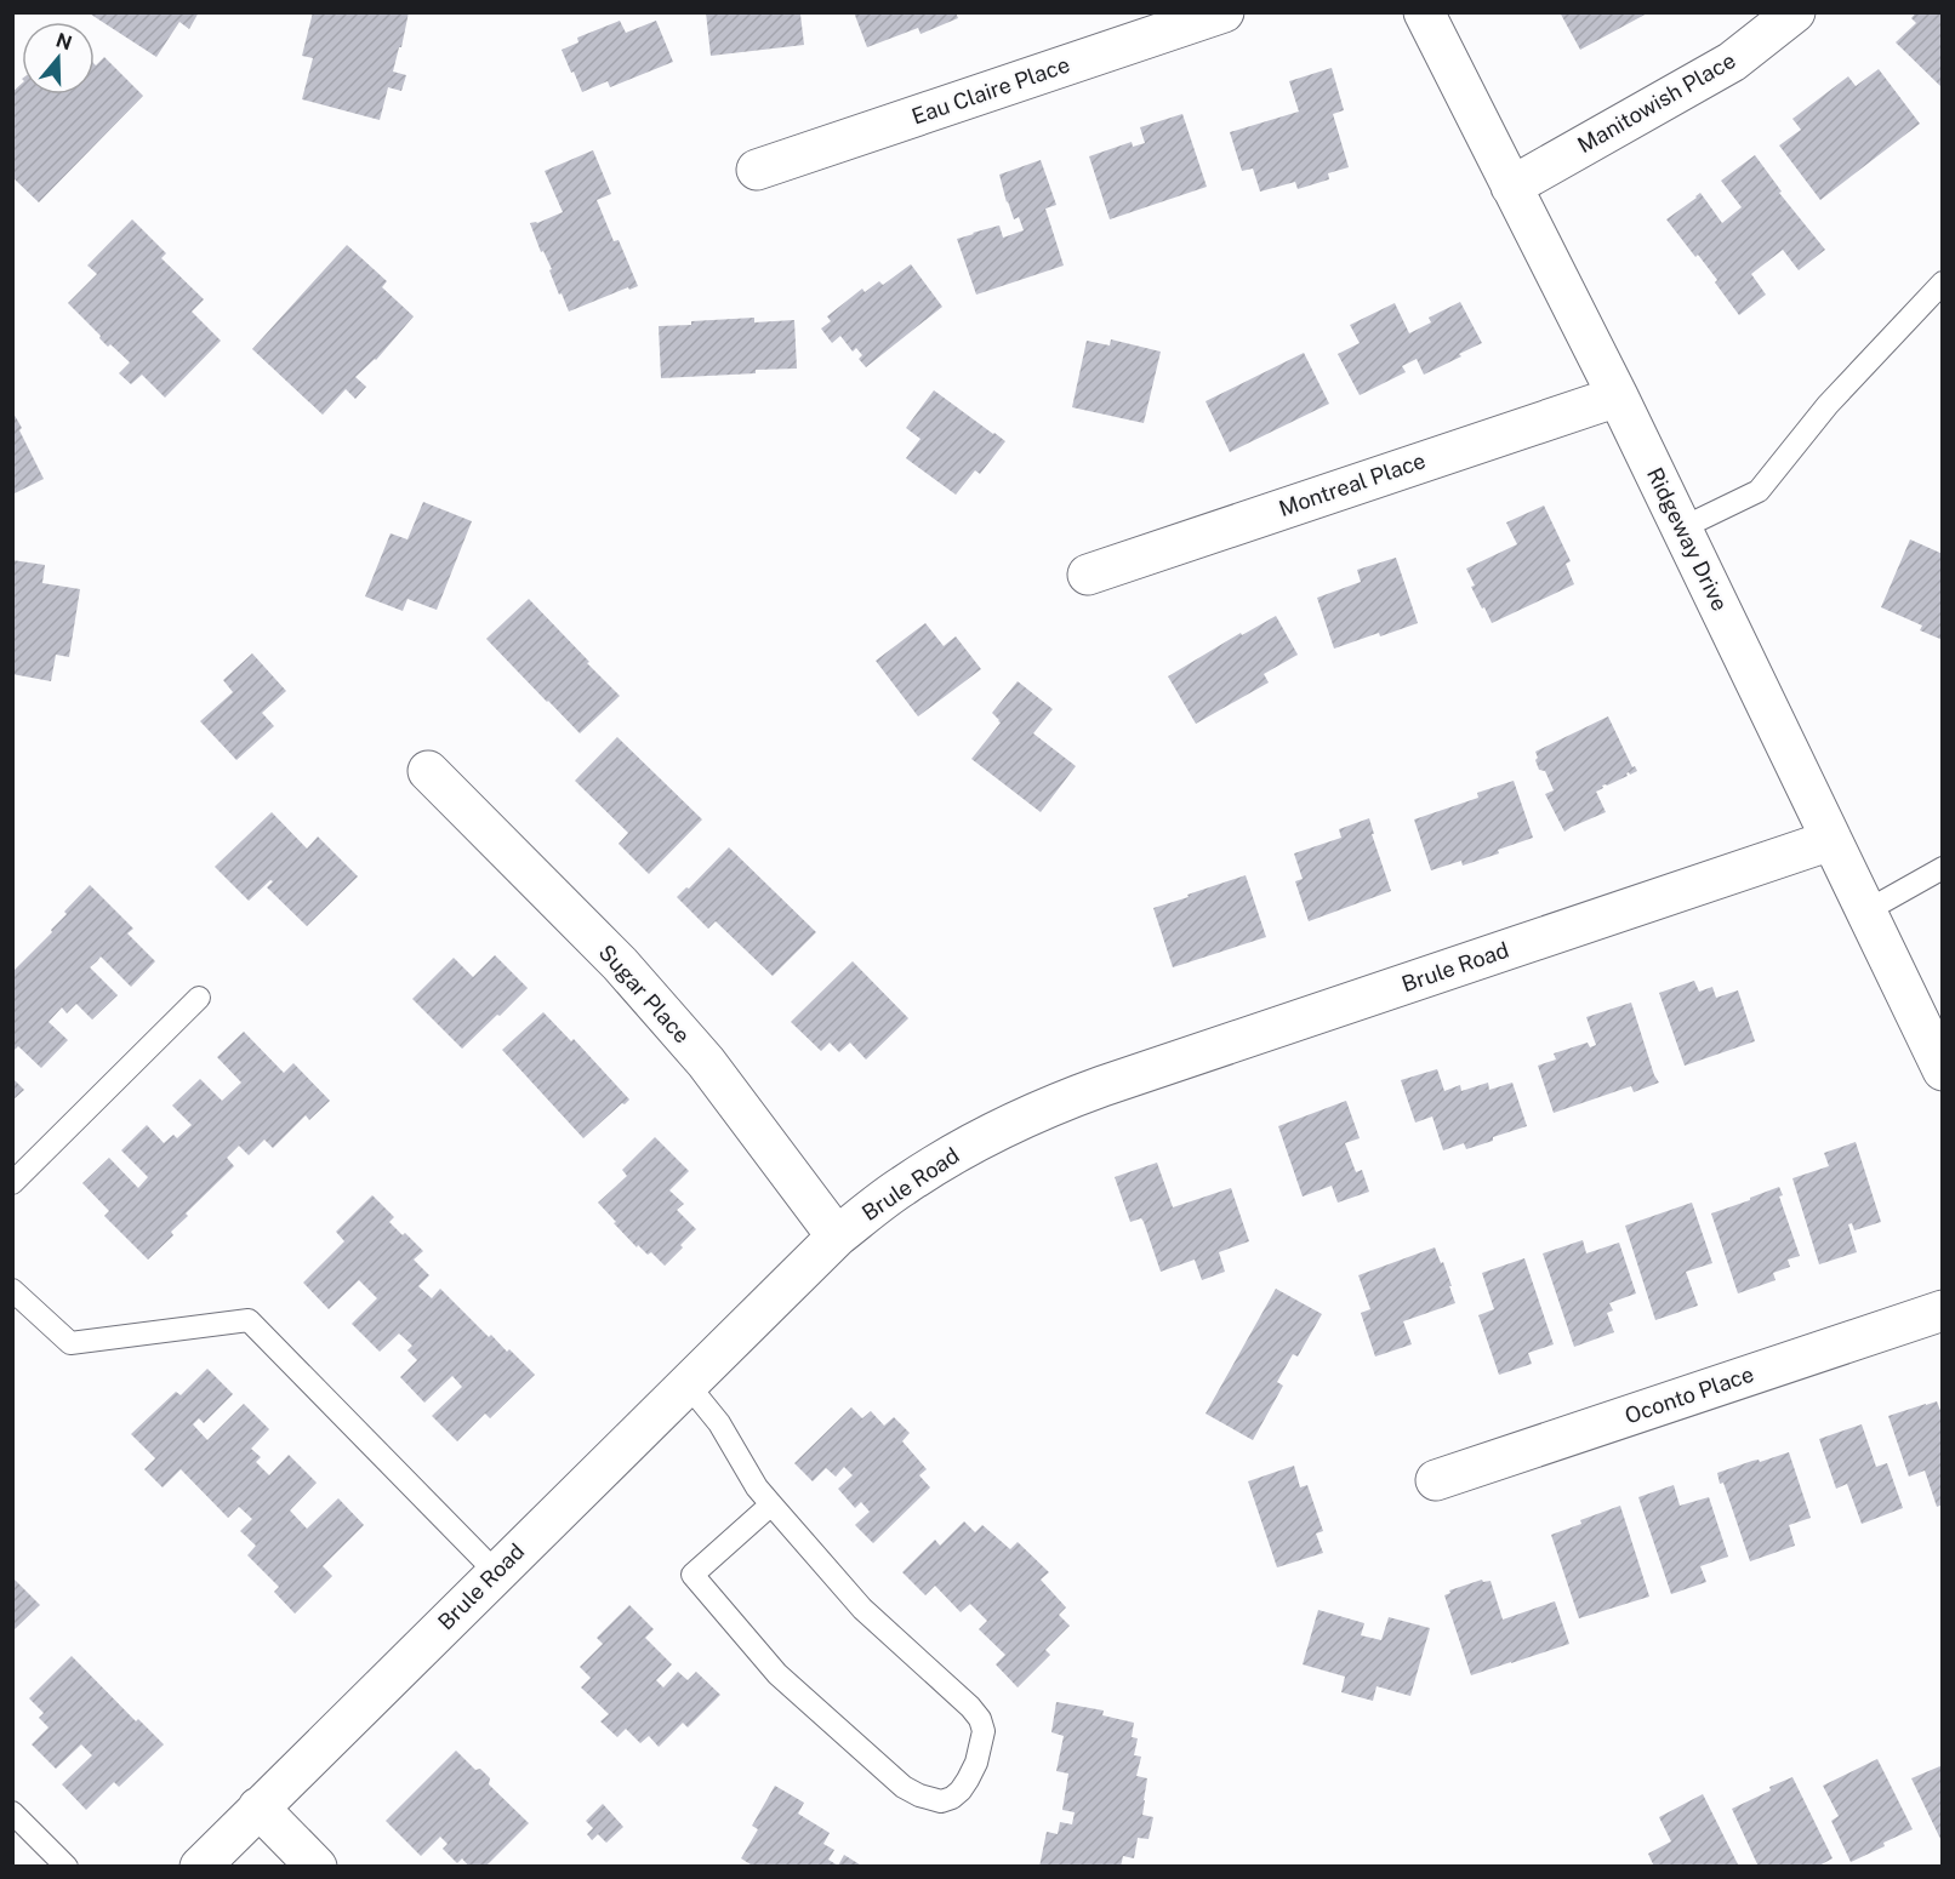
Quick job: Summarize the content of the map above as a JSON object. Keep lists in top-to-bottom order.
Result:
{
  "streets": {
    "street": [
      "Eau Claire Place",
      "Manitowish Place",
      "Montreal Place",
      "Ridgeway Drive",
      "Brule Road",
      "Sugar Place",
      "Oconto Place"
    ]
  },
  "crossings": [
    ["Manitowish Place", "Ridgeway Drive"],
    ["Montreal Place", "Ridgeway Drive"],
    ["Ridgeway Drive", "Brule Road"],
    ["Brule Road", "Sugar Place"]
  ],
  "north": "top"
}
